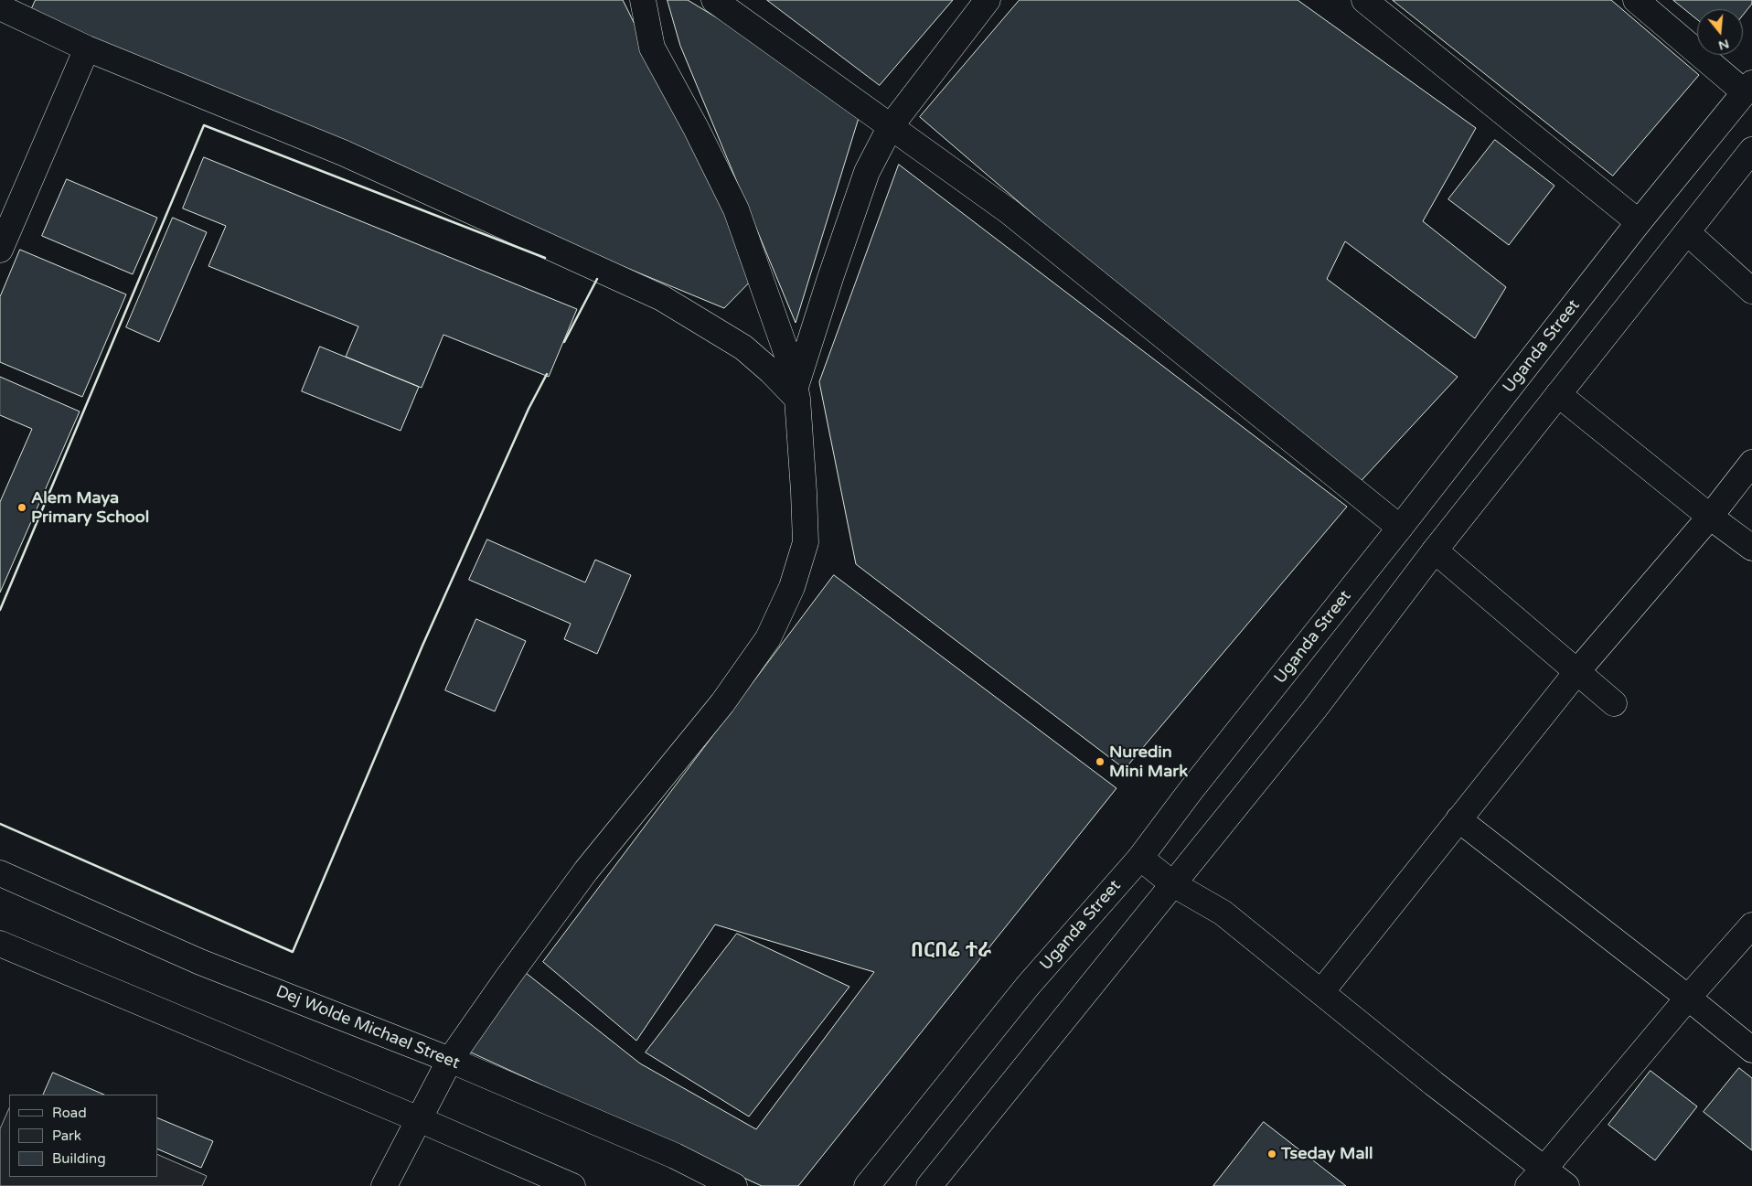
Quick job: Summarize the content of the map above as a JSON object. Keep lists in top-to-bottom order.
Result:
{
  "streets": {
    "street": ["Uganda Street", "Dej Wolde Michael Street"]
  },
  "districts": ["በርበሬ ተራ"],
  "places": ["Alem Maya Primary School", "Nuredin Mini Mark", "Tseday Mall"],
  "legend": ["Road", "Park", "Building"],
  "north": "bottom"
}
